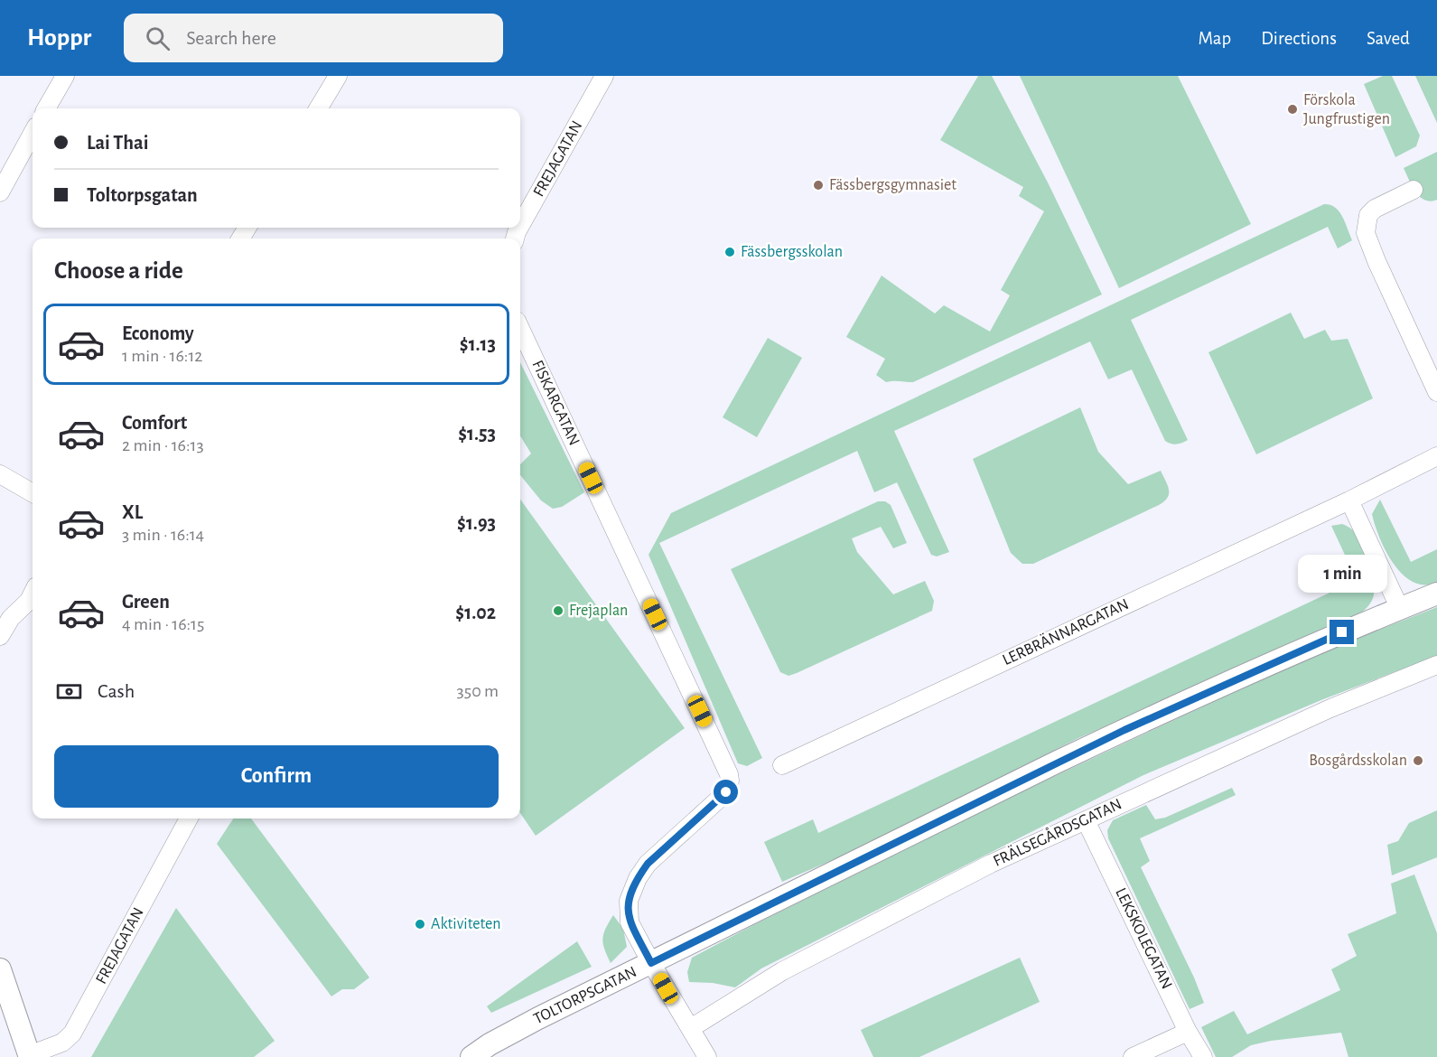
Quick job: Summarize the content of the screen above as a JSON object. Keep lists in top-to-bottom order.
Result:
{
  "streets": {
    "street": [
      "FREJAGATAN",
      "FISKARGATAN",
      "LERBRÄNNARGATAN",
      "FRÄLSEGÅRDSGATAN",
      "LEKSKOLEGATAN",
      "TOLTORPSGATAN"
    ]
  },
  "crossings": [
    ["FISKARGATAN", "FRÄLSEGÅRDSGATAN"],
    ["FISKARGATAN", "TOLTORPSGATAN"],
    ["FRÄLSEGÅRDSGATAN", "LEKSKOLEGATAN"]
  ],
  "places": [
    "Förskola Jungfrustigen",
    "Fässbergsgymnasiet",
    "Fässbergsskolan",
    "Frejaplan",
    "Bosgårdsskolan",
    "Aktiviteten"
  ],
  "page": {
    "header": "Hoppr",
    "search": "Search here",
    "nav": ["Map", "Directions", "Saved"],
    "banner": ["Lai Thai", "Toltorpsgatan"],
    "heading": "Choose a ride",
    "list": [
      {
        "name": "Economy",
        "note": "1 min · 16:12",
        "value": "$1.13"
      },
      {
        "name": "Comfort",
        "note": "2 min · 16:13",
        "value": "$1.53"
      },
      {
        "name": "XL",
        "note": "3 min · 16:14",
        "value": "$1.93"
      },
      {
        "name": "Green",
        "note": "4 min · 16:15",
        "value": "$1.02"
      }
    ],
    "bubble": "1 min",
    "pay": ["Cash", "350 m"],
    "buttons": "Confirm"
  }
}
